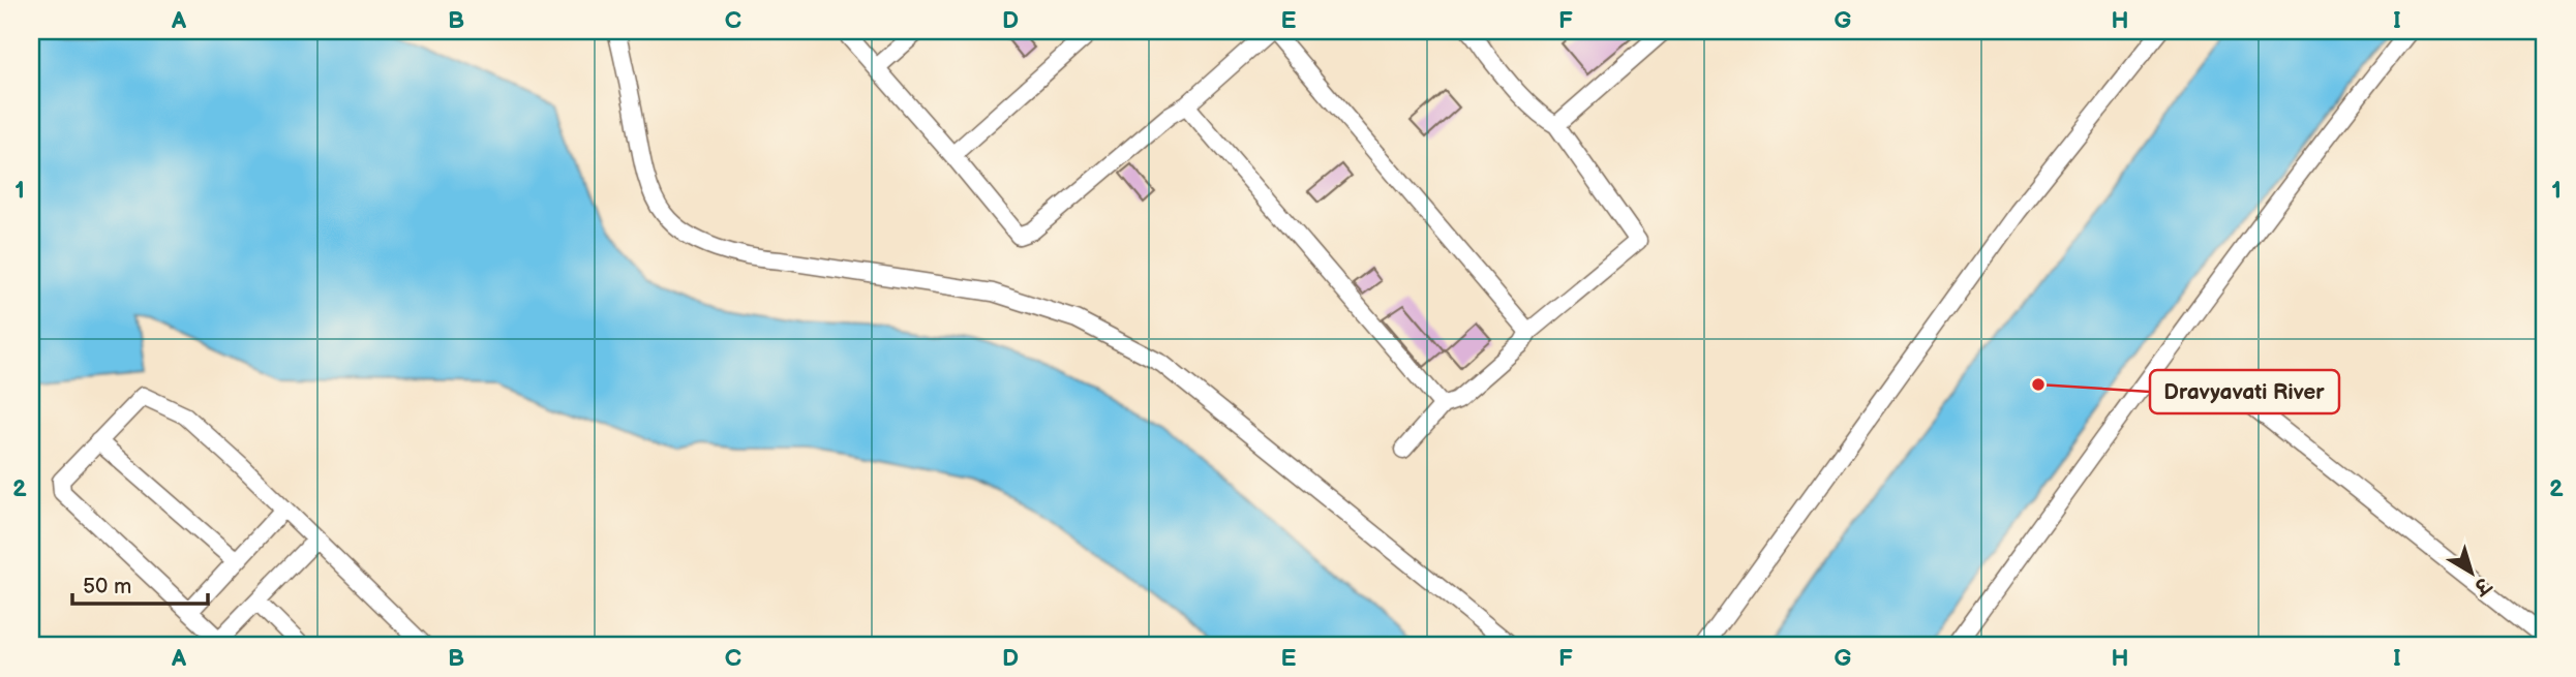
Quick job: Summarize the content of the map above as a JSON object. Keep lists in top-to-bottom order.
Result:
{
  "places": ["Dravyavati River"],
  "scale_bar": "50 m",
  "north": "bottom right",
  "grid": {
    "columns": [
      "A",
      "B",
      "C",
      "D",
      "E",
      "F",
      "G",
      "H",
      "I"
    ],
    "rows": ["1", "2"]
  }
}
